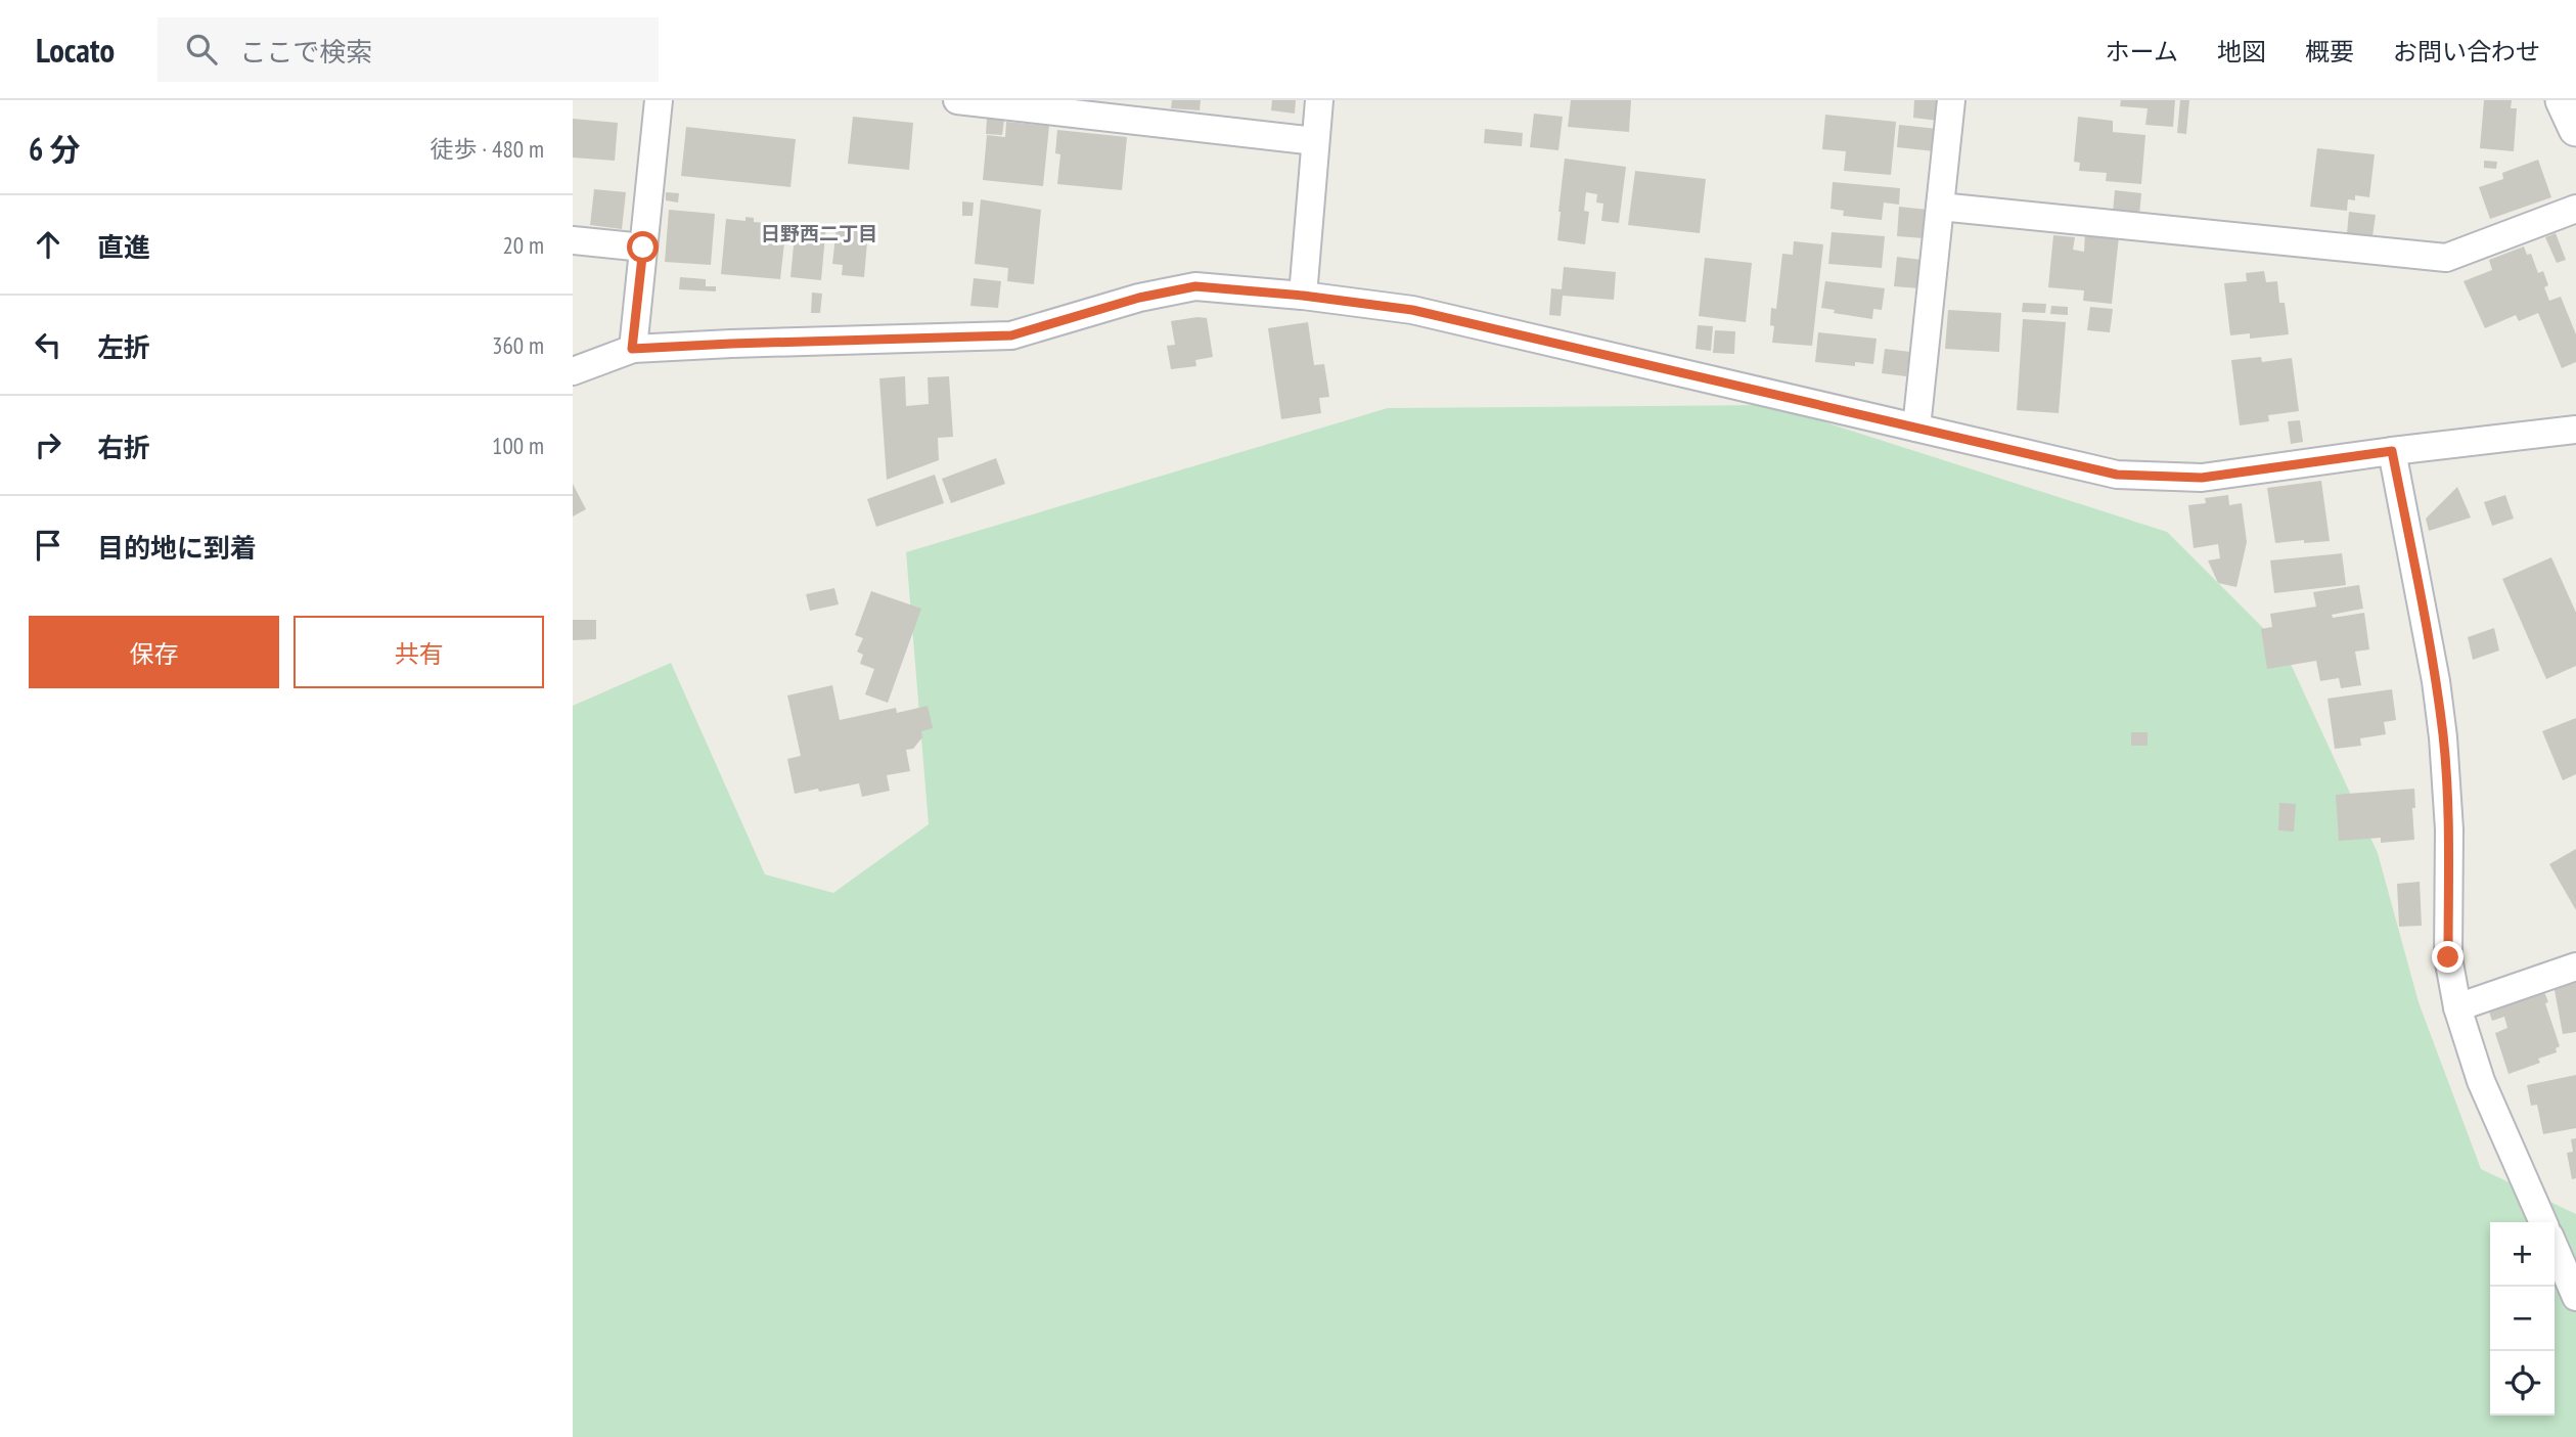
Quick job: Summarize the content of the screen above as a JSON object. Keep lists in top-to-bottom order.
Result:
{
  "districts": ["日野西二丁目"],
  "page": {
    "header": "Locato",
    "search": "ここで検索",
    "nav": [
      "ホーム",
      "地図",
      "概要",
      "お問い合わせ"
    ],
    "heading": ["6 分", "徒歩 · 480 m"],
    "list": [
      ["直進", "20 m"],
      ["左折", "360 m"],
      ["右折", "100 m"],
      "目的地に到着"
    ],
    "buttons": ["保存", "共有"],
    "map_buttons": ["+", "−"]
  }
}
